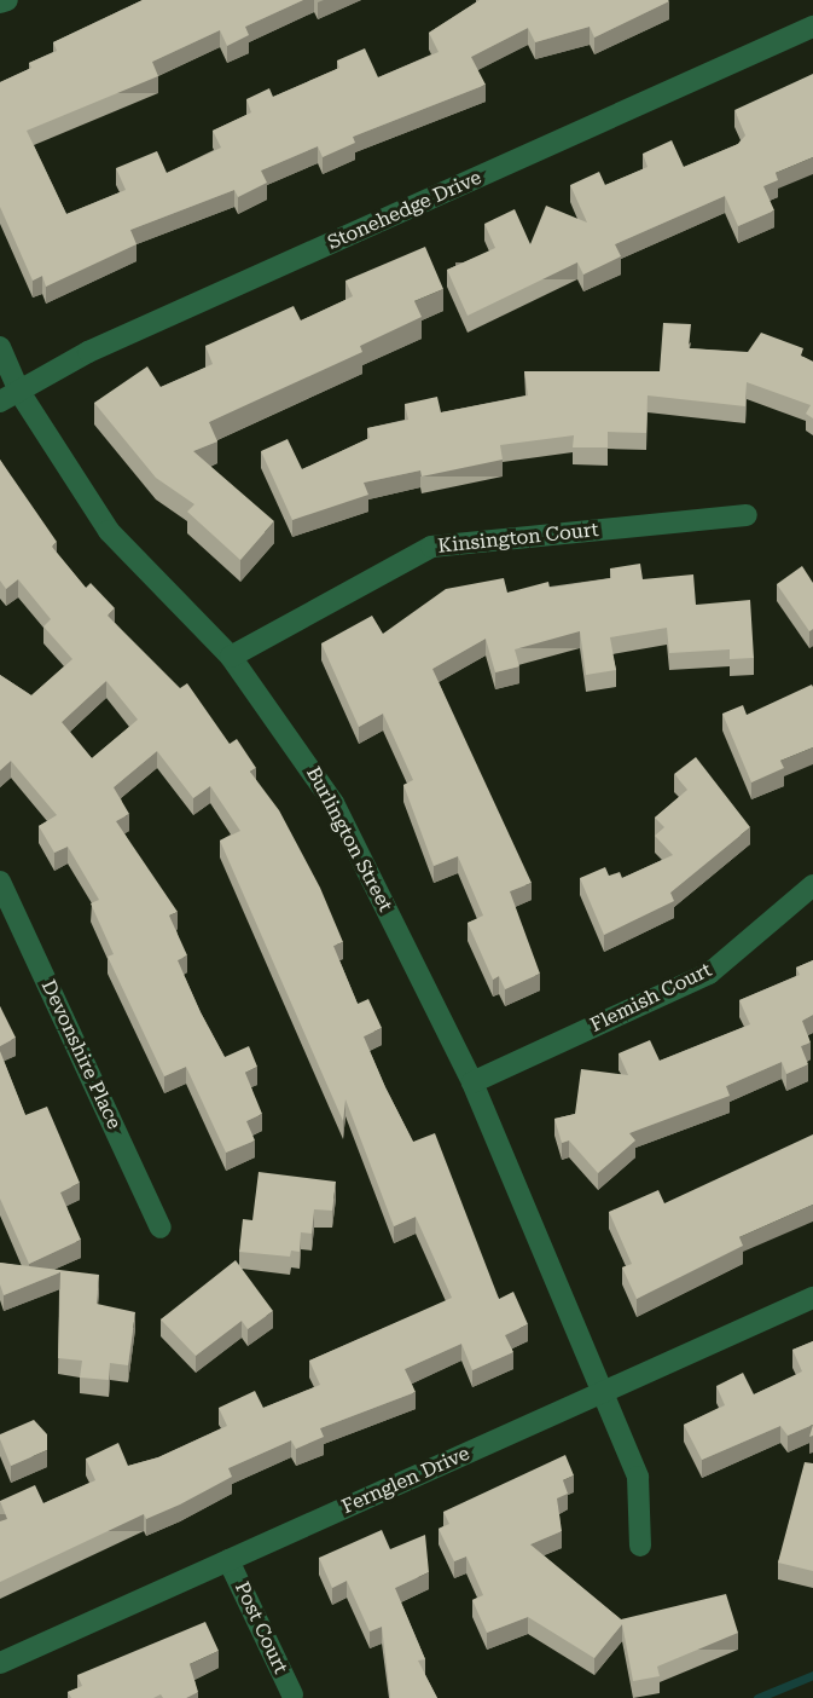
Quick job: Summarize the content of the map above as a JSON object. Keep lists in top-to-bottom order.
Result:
{
  "streets": {
    "street": [
      "Stonehedge Drive",
      "Kinsington Court",
      "Burlington Street",
      "Flemish Court",
      "Devonshire Place",
      "Fernglen Drive",
      "Post Court"
    ]
  },
  "crossings": [
    ["Stonehedge Drive", "Burlington Street"],
    ["Kinsington Court", "Burlington Street"],
    ["Burlington Street", "Flemish Court"],
    ["Burlington Street", "Fernglen Drive"],
    ["Fernglen Drive", "Post Court"]
  ]
}
